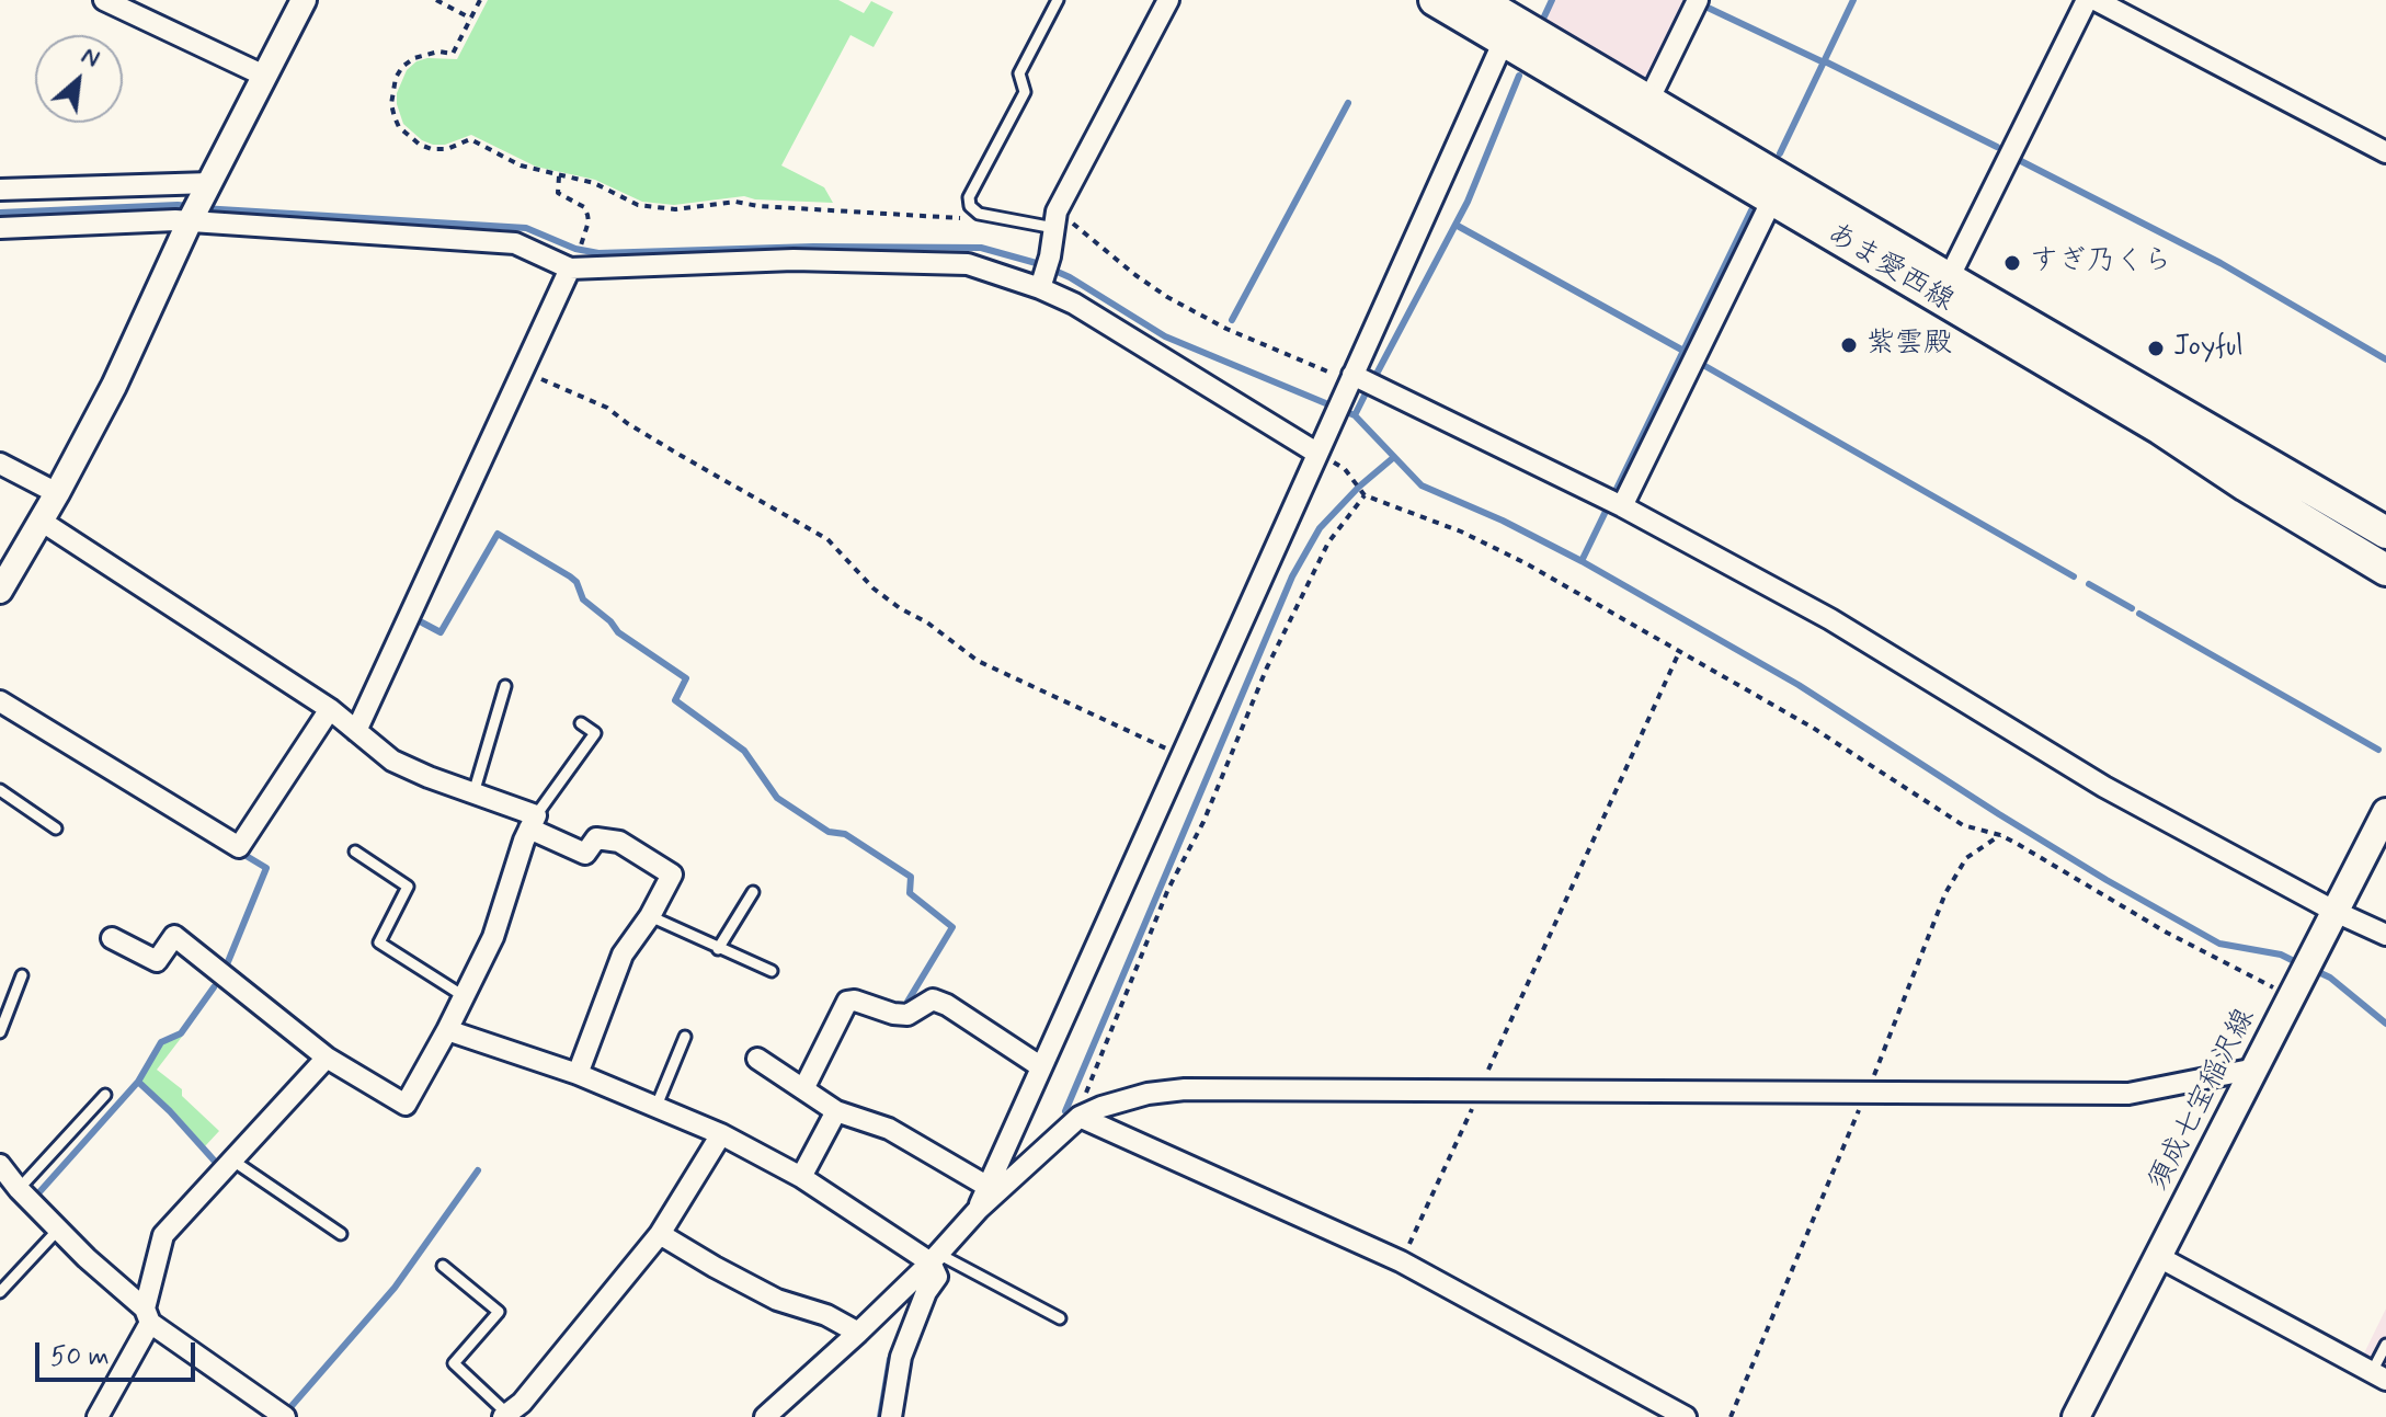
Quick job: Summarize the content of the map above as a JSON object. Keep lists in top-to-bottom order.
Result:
{
  "streets": {
    "main road": ["あま愛西線", "須成七宝稲沢線"]
  },
  "places": ["すぎ乃くら", "紫雲殿", "Joyful"],
  "scale_bar": "50 m",
  "north": "top right"
}
